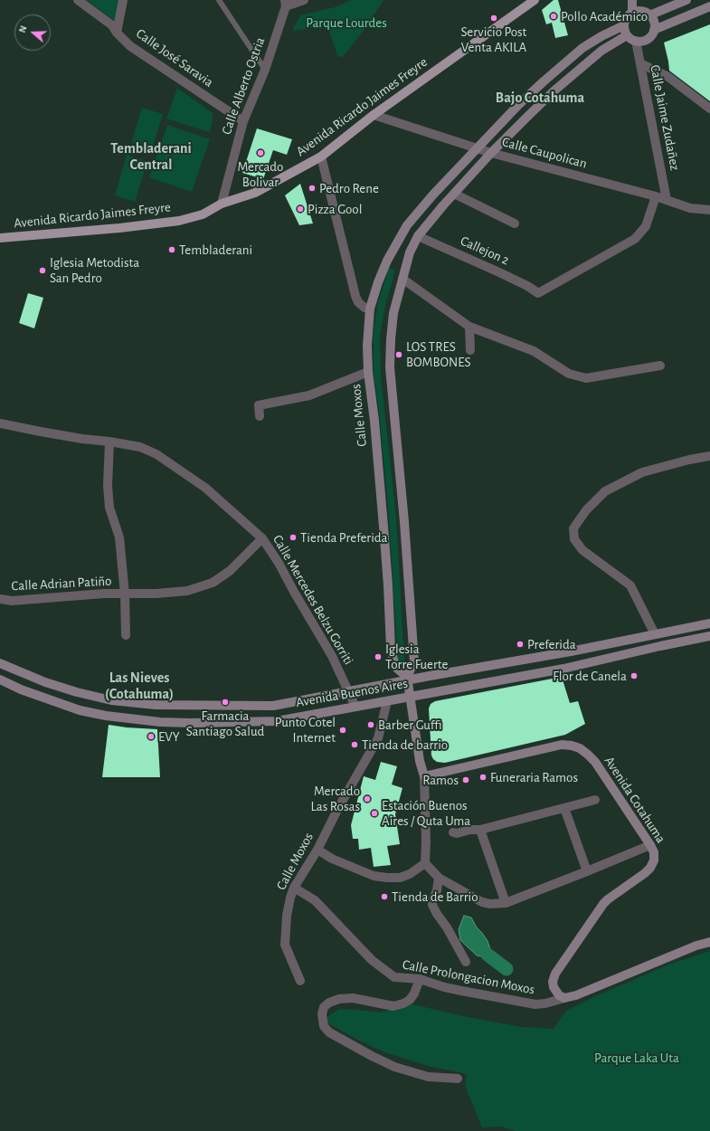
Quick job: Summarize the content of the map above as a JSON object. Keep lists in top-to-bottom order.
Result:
{
  "streets": {
    "main road": [
      "Avenida Ricardo Jaimes Freyre",
      "Calle Moxos",
      "Avenida Buenos Aires",
      "Avenida Cotahuma"
    ],
    "street": [
      "Calle José Saravia",
      "Calle Alberto Ostria",
      "Calle Jaime Zudañez",
      "Calle Caupolican",
      "Callejon 2",
      "Calle Adrian Patiño",
      "Calle Mercedes Belzu Gorriti",
      "Calle Prolongacion Moxos"
    ]
  },
  "crossings": [
    ["Calle José Saravia", "Calle Alberto Ostria"],
    ["Calle Alberto Ostria", "Avenida Ricardo Jaimes Freyre"],
    ["Avenida Ricardo Jaimes Freyre", "Calle Caupolican"],
    ["Calle Jaime Zudañez", "Calle Caupolican"],
    ["Calle Jaime Zudañez", "Calle Moxos"],
    ["Calle Caupolican", "Callejon 2"],
    ["Calle Caupolican", "Calle Moxos"],
    ["Calle Moxos", "Avenida Buenos Aires"],
    ["Calle Moxos", "Calle Prolongacion Moxos"],
    ["Calle Adrian Patiño", "Calle Mercedes Belzu Gorriti"],
    ["Calle Mercedes Belzu Gorriti", "Avenida Buenos Aires"],
    ["Avenida Cotahuma", "Calle Prolongacion Moxos"]
  ],
  "districts": ["Bajo Cotahuma", "Tembladerani Central", "Las Nieves (Cotahuma)"],
  "parks": ["Parque Lourdes", "Parque Laka Uta"],
  "places": [
    "Pollo Académico",
    "Servicio Post Venta AKILA",
    "Mercado Bolivar",
    "Pedro Rene",
    "Pizza Gool",
    "Tembladerani",
    "Iglesia Metodista San Pedro",
    "LOS TRES BOMBONES",
    "Tienda Preferida",
    "Preferida",
    "Iglesia Torre Fuerte",
    "Flor de Canela",
    "Farmacia Santiago Salud",
    "Barber Guffi",
    "Punto Cotel Internet",
    "EVY",
    "Tienda de barrio",
    "Funeraria Ramos",
    "Ramos",
    "Mercado Las Rosas",
    "Estación Buenos Aires / Quta Uma",
    "Tienda de Barrio"
  ],
  "north": "left"
}
